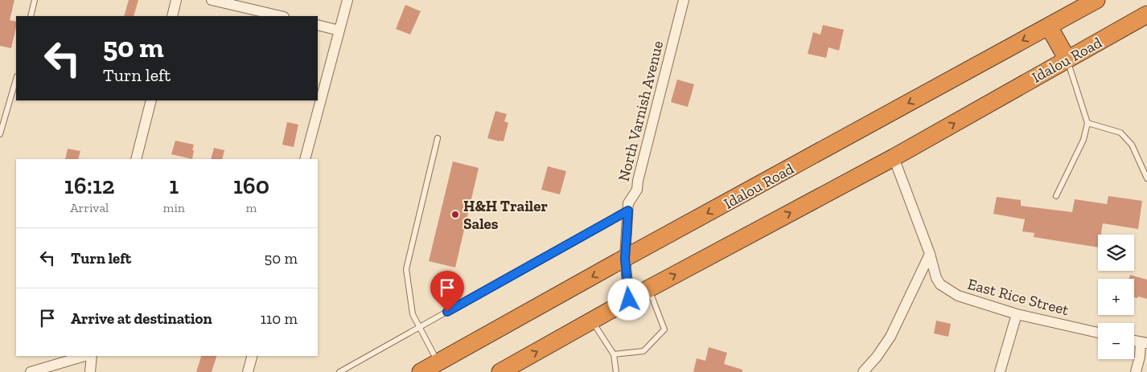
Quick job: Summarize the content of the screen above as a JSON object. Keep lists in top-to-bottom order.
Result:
{
  "streets": {
    "highway": ["Idalou Road"],
    "street": ["North Varnish Avenue", "East Rice Street"]
  },
  "crossings": [
    ["Idalou Road", "North Varnish Avenue"],
    ["Idalou Road", "East Rice Street"]
  ],
  "places": ["H&H Trailer Sales"],
  "page": {
    "turn": ["50 m", "Turn left"],
    "eta": [
      "16:12",
      "Arrival",
      "1",
      "min",
      "160",
      "m"
    ],
    "list": [
      {
        "name": "Turn left",
        "value": "50 m"
      },
      {
        "name": "Arrive at destination",
        "value": "110 m"
      }
    ],
    "map_buttons": ["+", "−"]
  }
}
